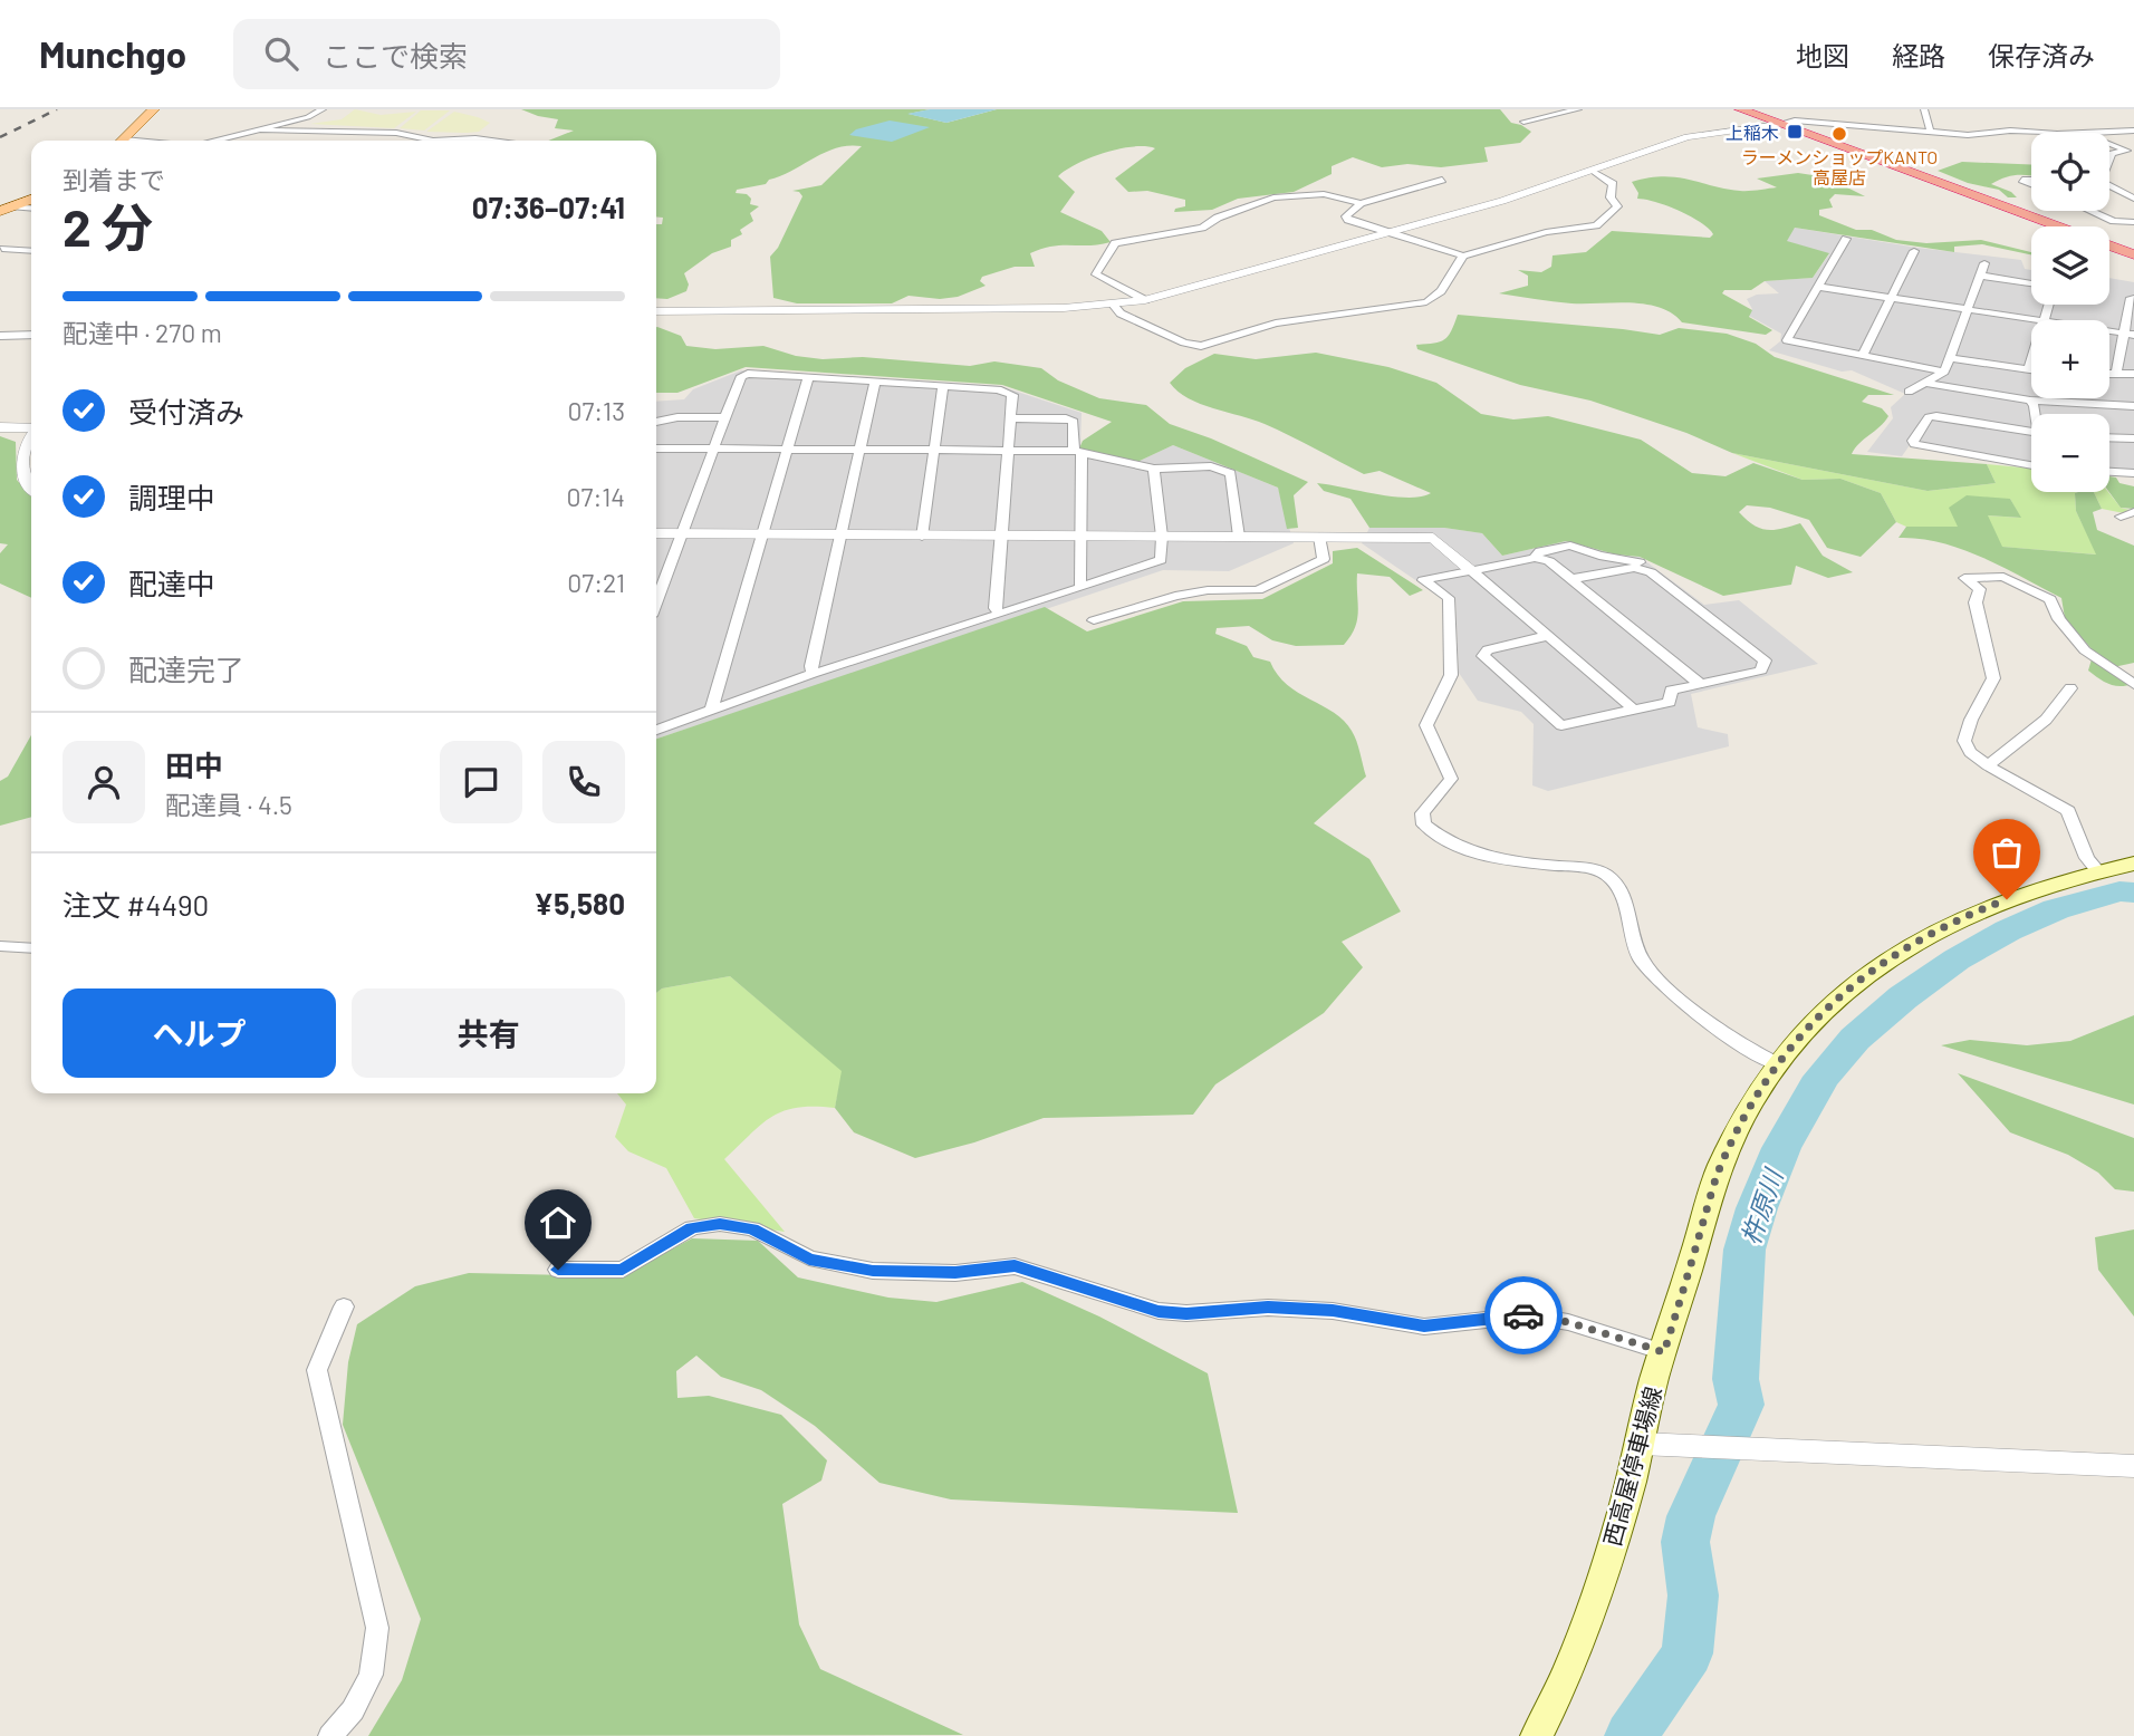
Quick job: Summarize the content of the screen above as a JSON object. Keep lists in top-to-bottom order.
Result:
{
  "streets": {
    "main road": ["西高屋停車場線"]
  },
  "water": ["杵原川"],
  "places": {
    "transit": ["上稲木"],
    "other": ["ラーメンショップKANTO 高屋店"]
  },
  "page": {
    "header": "Munchgo",
    "search": "ここで検索",
    "nav": ["地図", "経路", "保存済み"],
    "map_buttons": ["+", "−"],
    "heading": ["2 分", "到着まで", "07:36–07:41"],
    "panel": [
      "田中",
      "配達員 · 4.5",
      "注文 #4490",
      "¥5,580"
    ],
    "bar": "配達中 · 270 m",
    "list": [
      ["受付済み", "07:13"],
      ["調理中", "07:14"],
      ["配達中", "07:21"],
      "配達完了"
    ],
    "buttons": ["ヘルプ", "共有"]
  }
}
